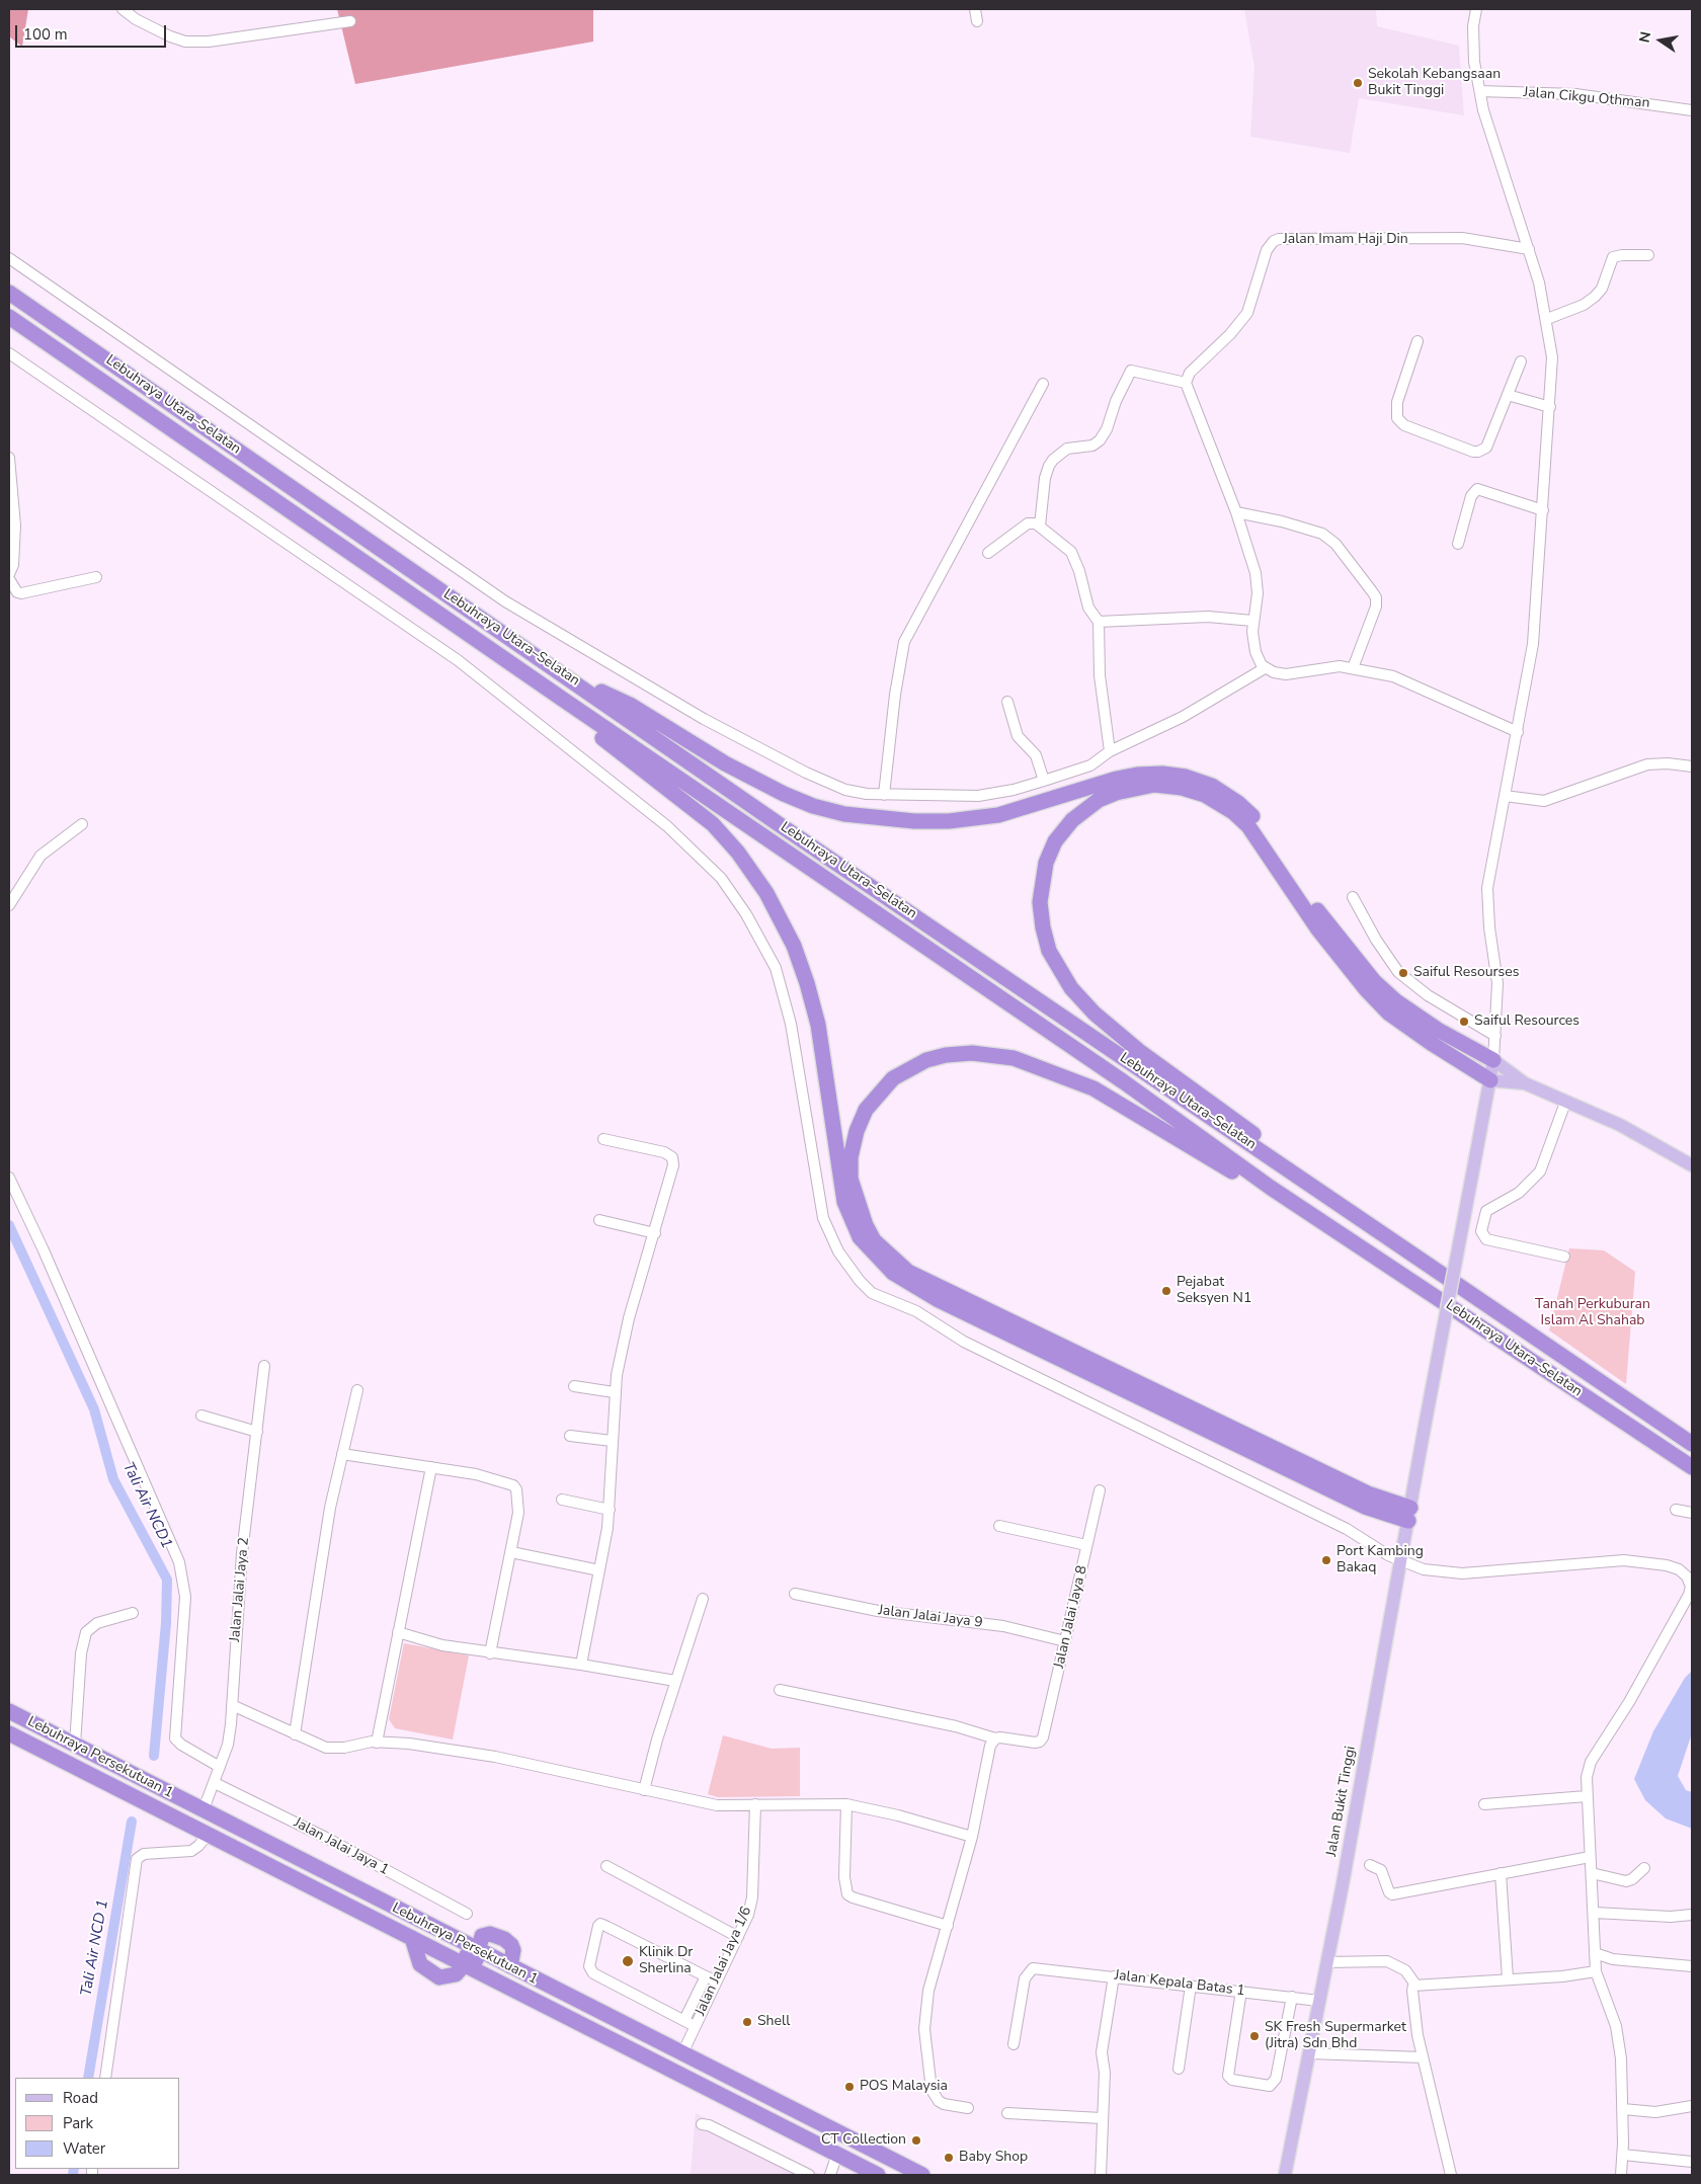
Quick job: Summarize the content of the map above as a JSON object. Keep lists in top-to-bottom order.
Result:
{
  "streets": {
    "highway": ["Lebuhraya Utara–Selatan", "Lebuhraya Persekutuan 1"],
    "main road": ["Jalan Bukit Tinggi"],
    "street": [
      "Jalan Cikgu Othman",
      "Jalan Imam Haji Din",
      "Jalan Jalai Jaya 2",
      "Jalan Jalai Jaya 9",
      "Jalan Jalai Jaya 8",
      "Jalan Jalai Jaya 1",
      "Jalan Jalai Jaya 1/6",
      "Jalan Kepala Batas 1"
    ]
  },
  "crossings": [
    ["Jalan Jalai Jaya 2", "Lebuhraya Persekutuan 1"],
    ["Jalan Jalai Jaya 2", "Jalan Jalai Jaya 1"],
    ["Jalan Jalai Jaya 9", "Jalan Jalai Jaya 8"],
    ["Lebuhraya Persekutuan 1", "Jalan Jalai Jaya 1/6"],
    ["Jalan Bukit Tinggi", "Jalan Kepala Batas 1"]
  ],
  "water": ["Tali Air NCD1", "Tali Air NCD 1"],
  "parks": ["Tanah Perkuburan Islam Al Shahab"],
  "places": [
    "Sekolah Kebangsaan Bukit Tinggi",
    "Saiful Resourses",
    "Saiful Resources",
    "Pejabat Seksyen N1",
    "Port Kambing Bakaq",
    "Klinik Dr Sherlina",
    "Shell",
    "SK Fresh Supermarket (Jitra) Sdn Bhd",
    "POS Malaysia",
    "CT Collection",
    "Baby Shop"
  ],
  "legend": ["Road", "Park", "Water"],
  "scale_bar": "100 m",
  "north": "left"
}
